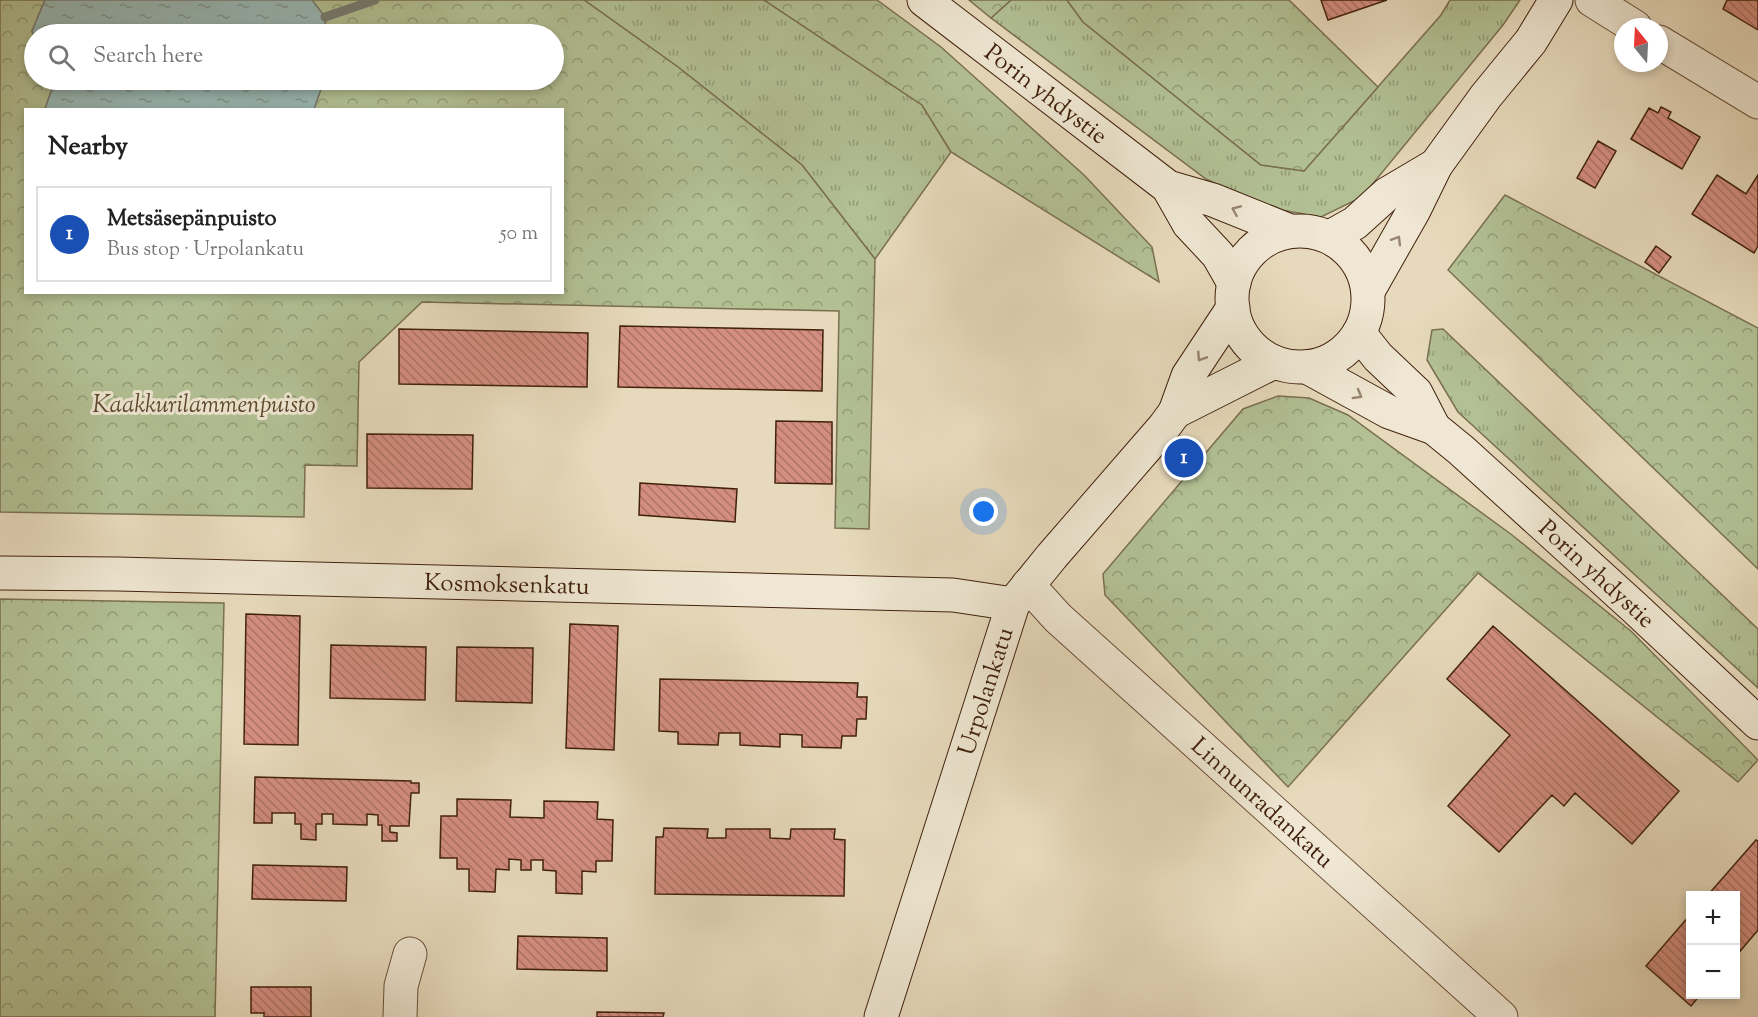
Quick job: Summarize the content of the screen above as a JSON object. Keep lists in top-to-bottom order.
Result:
{
  "streets": {
    "main road": [
      "Porin yhdystie",
      "Kosmoksenkatu",
      "Urpolankatu",
      "Linnunradankatu"
    ]
  },
  "crossings": [
    ["Porin yhdystie", "Urpolankatu"],
    ["Kosmoksenkatu", "Urpolankatu"],
    ["Kosmoksenkatu", "Linnunradankatu"],
    ["Urpolankatu", "Linnunradankatu"]
  ],
  "parks": ["Kaakkurilammenpuisto"],
  "north": "top",
  "page": {
    "search": "Search here",
    "heading": "Nearby",
    "list": [
      {
        "mark": "1",
        "name": "Metsäsepänpuisto",
        "note": "Bus stop · Urpolankatu",
        "value": "50 m"
      }
    ],
    "pins": "1",
    "map_buttons": ["+", "−"]
  }
}
